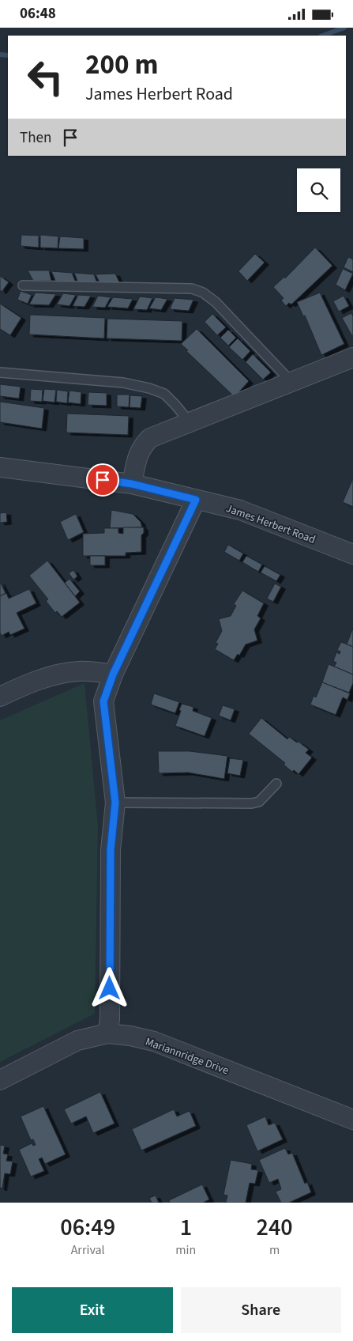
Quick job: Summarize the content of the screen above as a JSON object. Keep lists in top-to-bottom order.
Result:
{
  "streets": {
    "street": ["James Herbert Road", "Mariannridge Drive"]
  },
  "page": {
    "status": "06:48",
    "turn": ["200 m", "James Herbert Road"],
    "then": "Then",
    "eta": [
      "06:49",
      "Arrival",
      "1",
      "min",
      "240",
      "m"
    ],
    "buttons": ["Exit", "Share"]
  }
}
